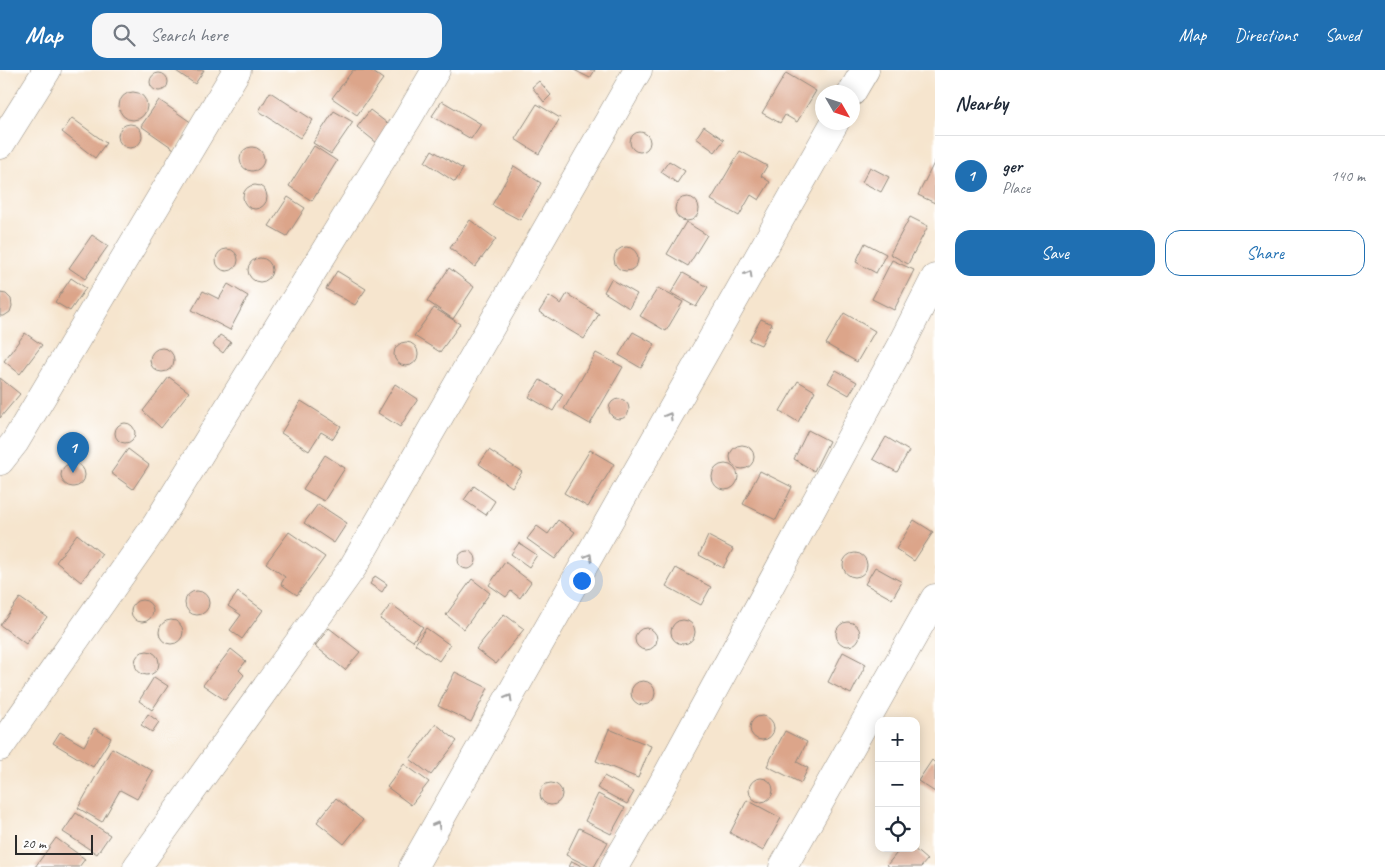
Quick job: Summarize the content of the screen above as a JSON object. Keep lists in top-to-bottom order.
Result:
{
  "scale_bar": "20 m",
  "north": "bottom right",
  "page": {
    "header": "Map",
    "search": "Search here",
    "nav": ["Map", "Directions", "Saved"],
    "heading": "Nearby",
    "list": [
      {
        "mark": "1",
        "name": "ger",
        "note": "Place",
        "value": "140 m"
      }
    ],
    "buttons": ["Save", "Share"],
    "pins": "1",
    "map_buttons": ["+", "−"],
    "scale": "20 m"
  }
}
